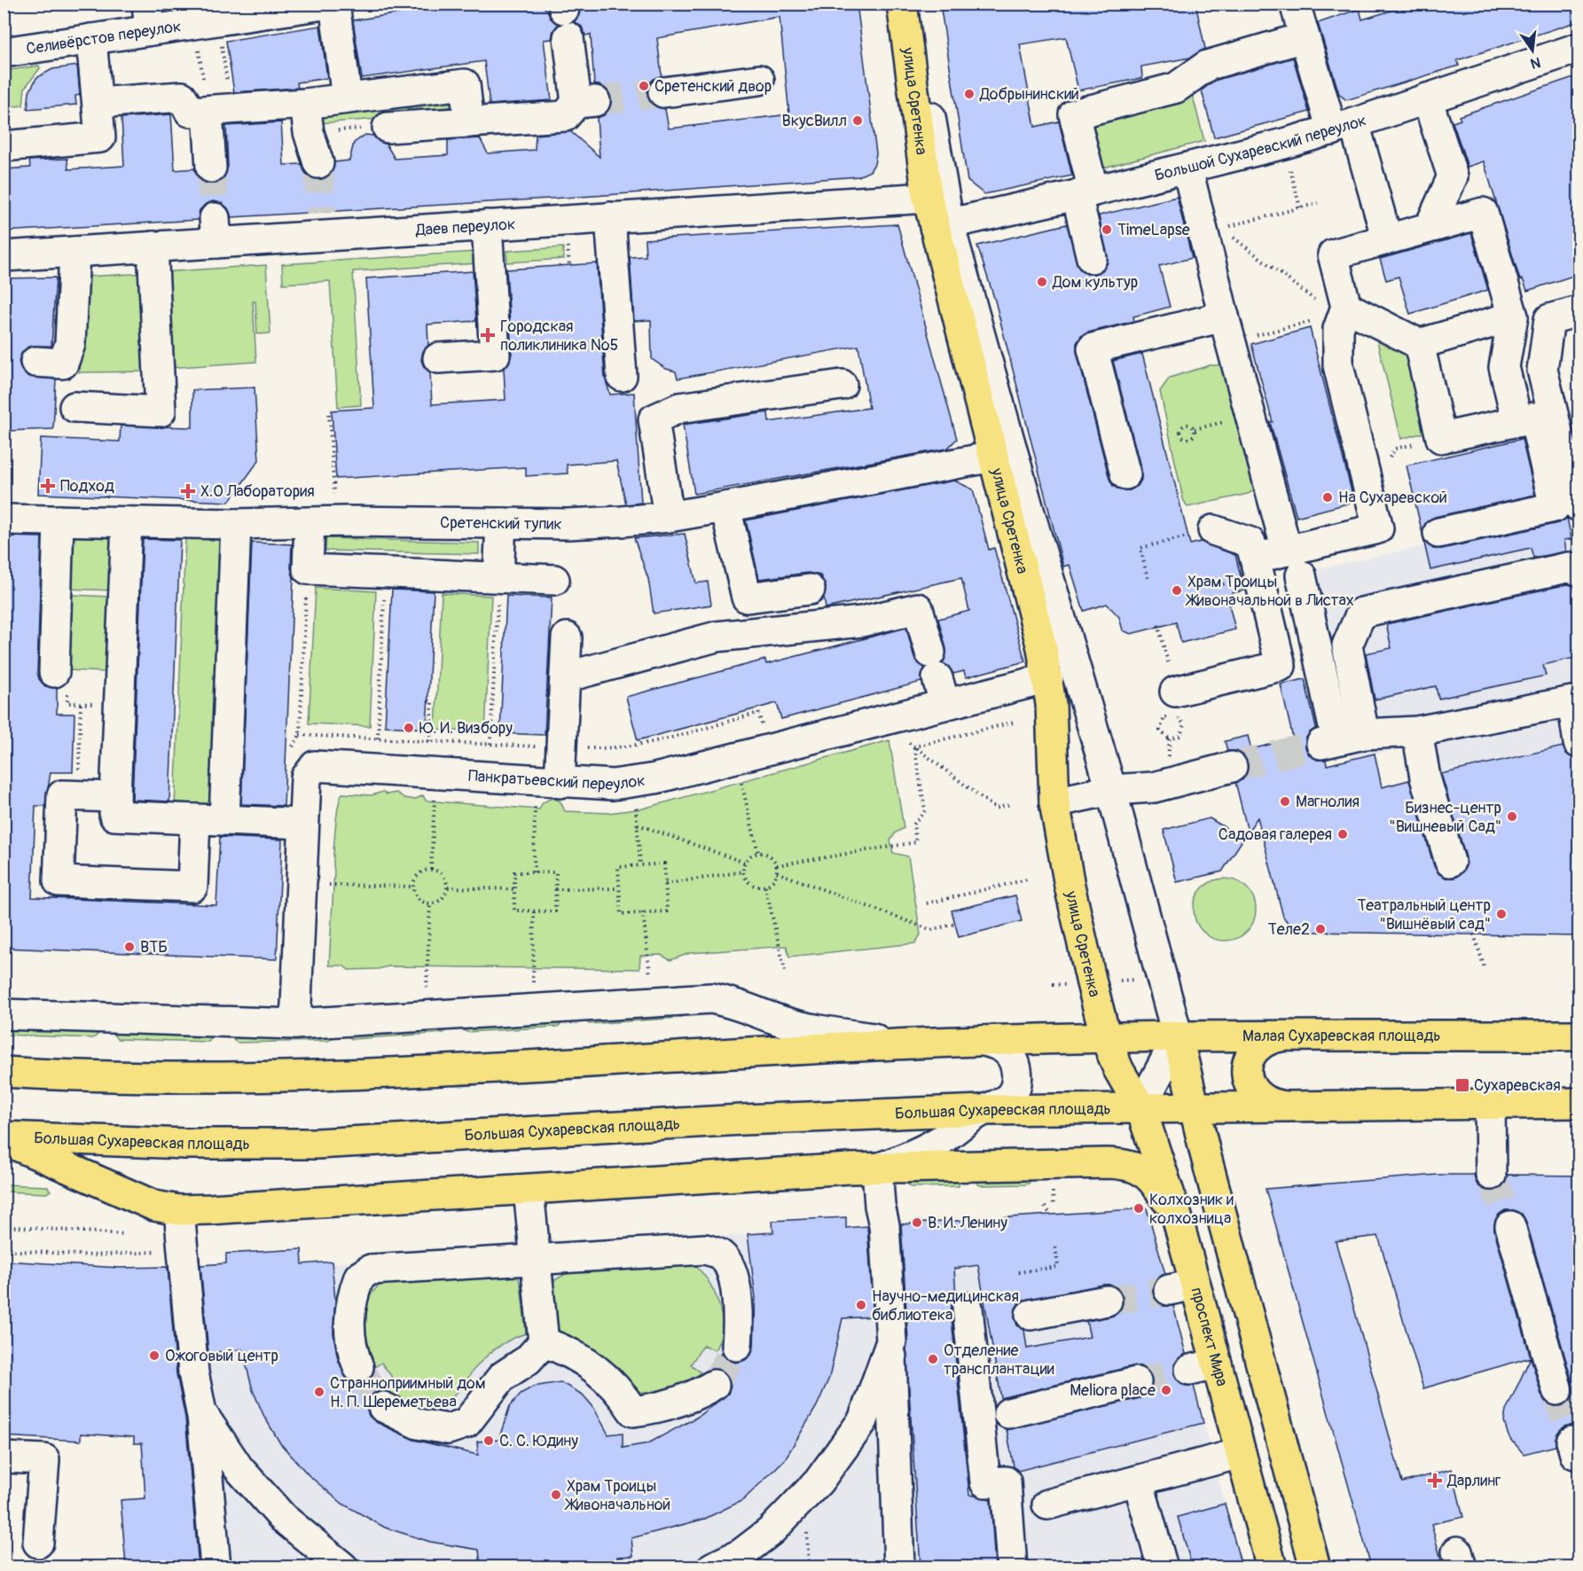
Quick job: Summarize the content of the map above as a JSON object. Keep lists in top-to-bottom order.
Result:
{
  "streets": {
    "main road": [
      "улица Сретенка",
      "Малая Сухаревская площадь",
      "Большая Сухаревская площадь",
      "проспект Мира"
    ],
    "street": [
      "Селивёрстов переулок",
      "Большой Сухаревский переулок",
      "Даев переулок",
      "Сретенский тупик",
      "Панкратьевский переулок"
    ]
  },
  "crossings": [
    ["улица Сретенка", "Большой Сухаревский переулок"],
    ["улица Сретенка", "Даев переулок"],
    ["улица Сретенка", "Сретенский тупик"],
    ["улица Сретенка", "Панкратьевский переулок"],
    ["улица Сретенка", "Малая Сухаревская площадь"],
    ["улица Сретенка", "Большая Сухаревская площадь"],
    ["улица Сретенка", "проспект Мира"],
    ["Большая Сухаревская площадь", "проспект Мира"]
  ],
  "places": {
    "other": [
      "Сретенский двор",
      "Добрынинский",
      "ВкусВилл",
      "TimeLapse",
      "Дом культур",
      "На Сухаревской",
      "Храм Троицы Живоначальной в Листах",
      "Ю. И. Визбору",
      "Магнолия",
      "Бизнес-центр \"Вишневый Сад\"",
      "Садовая галерея",
      "Театральный центр \"Вишнёвый сад\"",
      "Теле2",
      "ВТБ",
      "Колхозник и колхозница",
      "В. И. Ленину",
      "Научно-медицинская библиотека",
      "Ожоговый центр",
      "Отделение трансплантации",
      "Meliora place",
      "Странноприимный дом Н. П. Шереметьева",
      "С. С. Юдину",
      "Храм Троицы Живоначальной"
    ],
    "health": [
      "Городская поликлиника №5",
      "Подход",
      "X.O Лаборатория",
      "Дарлинг"
    ],
    "transit": ["Сухаревская"]
  },
  "north": "bottom"
}
